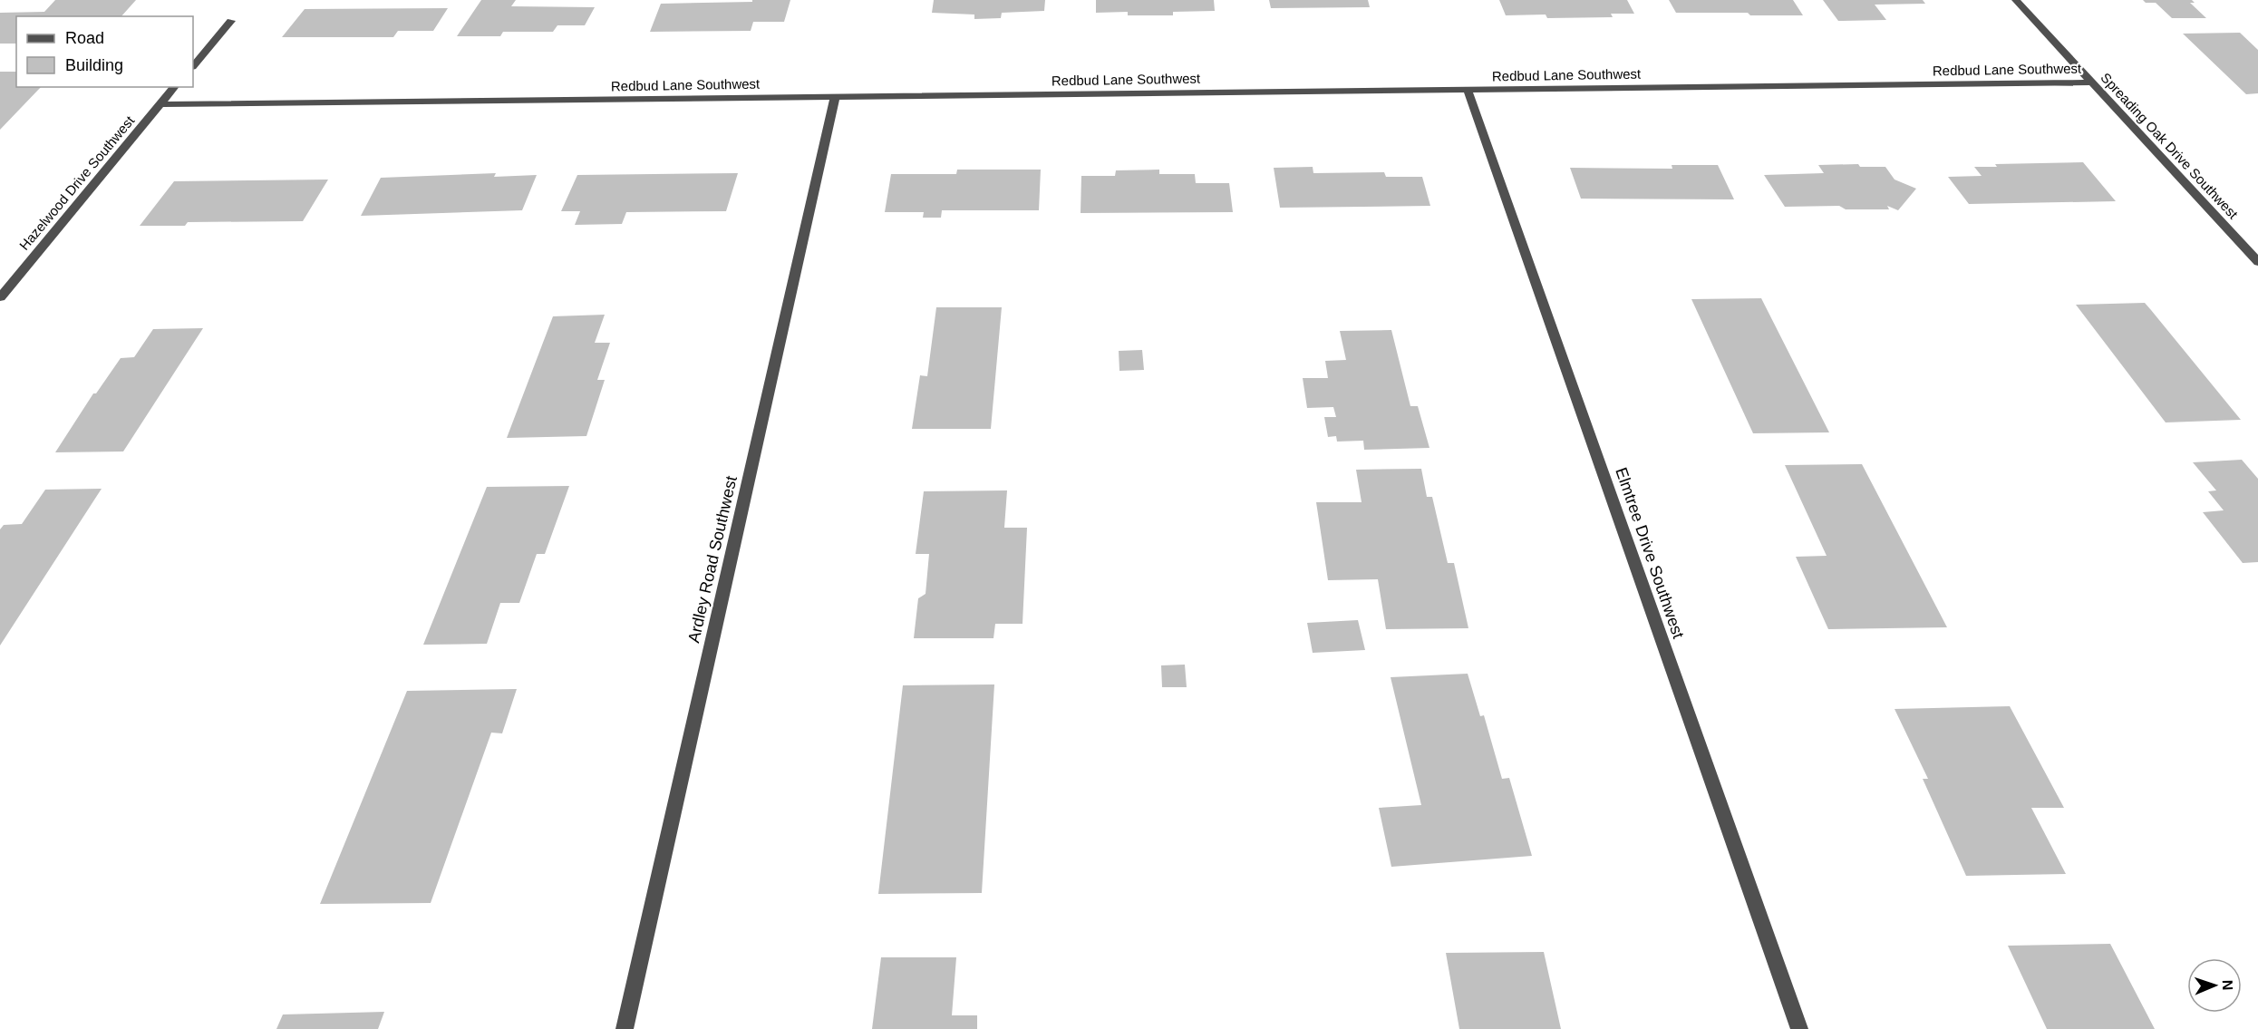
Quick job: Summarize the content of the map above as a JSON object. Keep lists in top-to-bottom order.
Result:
{
  "streets": {
    "street": [
      "Redbud Lane Southwest",
      "Spreading Oak Drive Southwest",
      "Hazelwood Drive Southwest",
      "Elmtree Drive Southwest",
      "Ardley Road Southwest"
    ]
  },
  "crossings": [
    ["Redbud Lane Southwest", "Spreading Oak Drive Southwest"],
    ["Redbud Lane Southwest", "Hazelwood Drive Southwest"],
    ["Redbud Lane Southwest", "Elmtree Drive Southwest"],
    ["Redbud Lane Southwest", "Ardley Road Southwest"]
  ],
  "legend": ["Road", "Building"],
  "north": "right"
}
